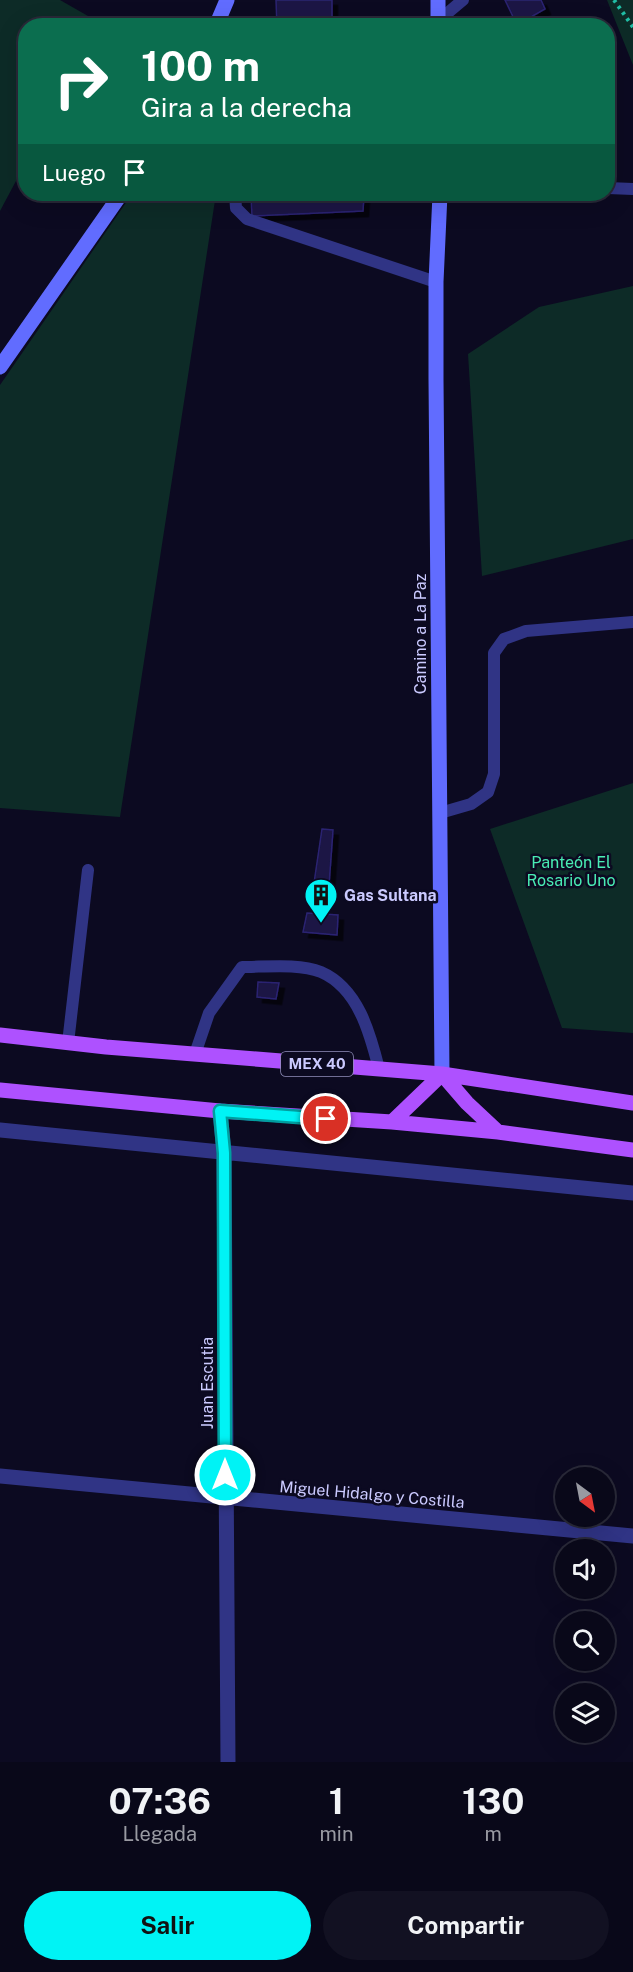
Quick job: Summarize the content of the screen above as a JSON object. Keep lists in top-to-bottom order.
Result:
{
  "streets": {
    "main road": ["MEX 40"],
    "street": ["Camino a La Paz", "Juan Escutia", "Miguel Hidalgo y Costilla"]
  },
  "crossings": [
    ["Camino a La Paz", "MEX 40"],
    ["Juan Escutia", "Miguel Hidalgo y Costilla"]
  ],
  "parks": ["Panteón El Rosario Uno"],
  "places": {
    "building": ["Gas Sultana"]
  },
  "north": "bottom right",
  "page": {
    "turn": ["100 m", "Gira a la derecha"],
    "then": "Luego",
    "eta": [
      "07:36",
      "Llegada",
      "1",
      "min",
      "130",
      "m"
    ],
    "buttons": ["Salir", "Compartir"]
  }
}
